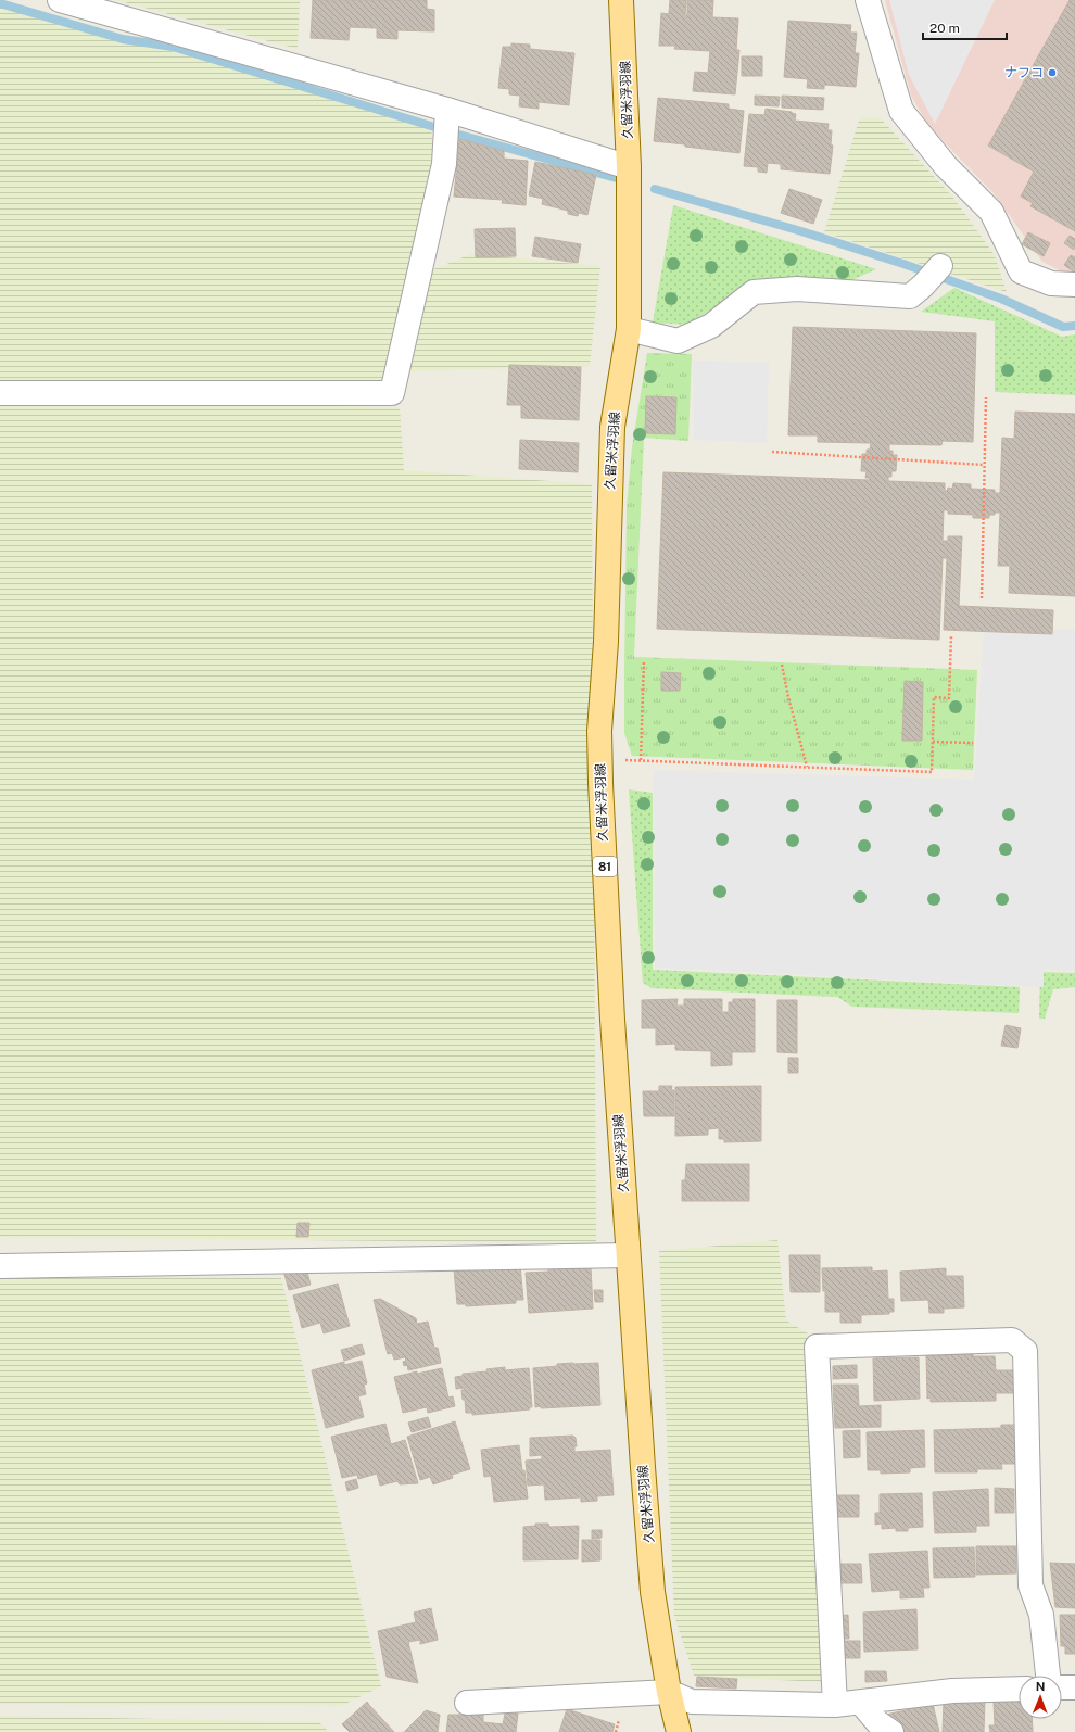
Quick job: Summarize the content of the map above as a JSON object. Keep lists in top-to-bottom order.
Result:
{
  "streets": {
    "main road": ["久留米浮羽線", "81"]
  },
  "places": ["ナフコ"],
  "scale_bar": "20 m",
  "north": "top"
}
